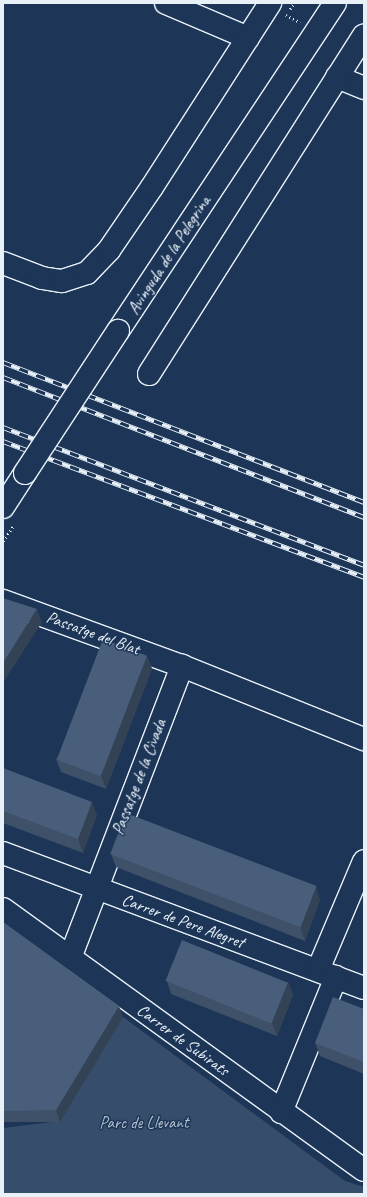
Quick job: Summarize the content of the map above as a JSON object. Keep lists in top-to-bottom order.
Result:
{
  "streets": {
    "street": [
      "Avinguda de la Pelegrina",
      "Passatge del Blat",
      "Passatge de la Civada",
      "Carrer de Pere Alegret",
      "Carrer de Subirats"
    ]
  },
  "crossings": [
    ["Passatge del Blat", "Passatge de la Civada"],
    ["Passatge de la Civada", "Carrer de Pere Alegret"],
    ["Passatge de la Civada", "Carrer de Subirats"]
  ],
  "parks": ["Parc de Llevant"]
}
